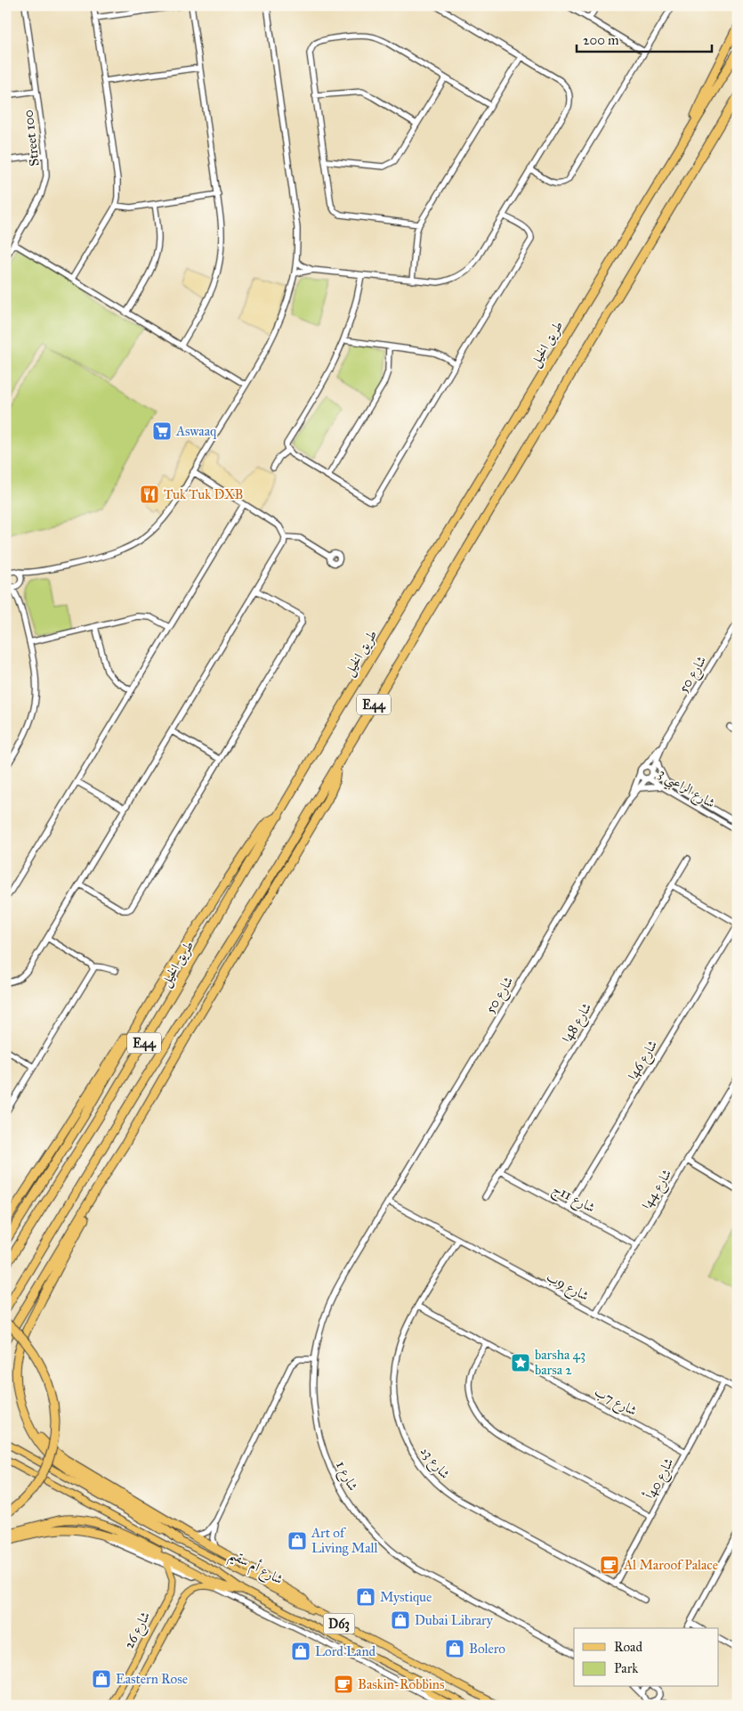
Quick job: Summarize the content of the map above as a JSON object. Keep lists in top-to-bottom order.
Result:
{
  "streets": {
    "highway": ["طريق الخيل", "E44"],
    "main road": ["شارع أم سقيم", "D63", "شارع 26"],
    "street": [
      "Street 100",
      "شارع 50",
      "شارع الراعبي 3",
      "شارع 48ا",
      "شارع 46ا",
      "شارع 44ا",
      "شارع 11ج",
      "شارع 9ب",
      "شارع 7ب",
      "شارع 3د",
      "شارع 1",
      "شارع 40أ"
    ]
  },
  "crossings": [
    ["شارع 50", "شارع الراعبي 3"],
    ["شارع 50", "شارع 9ب"],
    ["شارع 50", "شارع 1"],
    ["شارع 48ا", "شارع 11ج"],
    ["شارع 46ا", "شارع 11ج"],
    ["شارع 44ا", "شارع 11ج"],
    ["شارع 44ا", "شارع 9ب"],
    ["شارع 9ب", "شارع 3د"],
    ["شارع 9ب", "شارع 1"],
    ["شارع 9ب", "شارع 40أ"],
    ["شارع 7ب", "شارع 3د"],
    ["شارع 7ب", "شارع 40أ"],
    ["شارع 3د", "شارع 40أ"]
  ],
  "places": {
    "supermarket": ["Aswaaq"],
    "restaurant": ["Tuk Tuk DXB"],
    "place": ["barsha 43 barsa 2"],
    "shop": [
      "Art of Living Mall",
      "Mystique",
      "Dubai Library",
      "Bolero",
      "Lord Land",
      "Eastern Rose"
    ],
    "cafe": ["Al Maroof Palace", "Baskin-Robbins"]
  },
  "legend": ["Road", "Park"],
  "scale_bar": "200 m"
}
